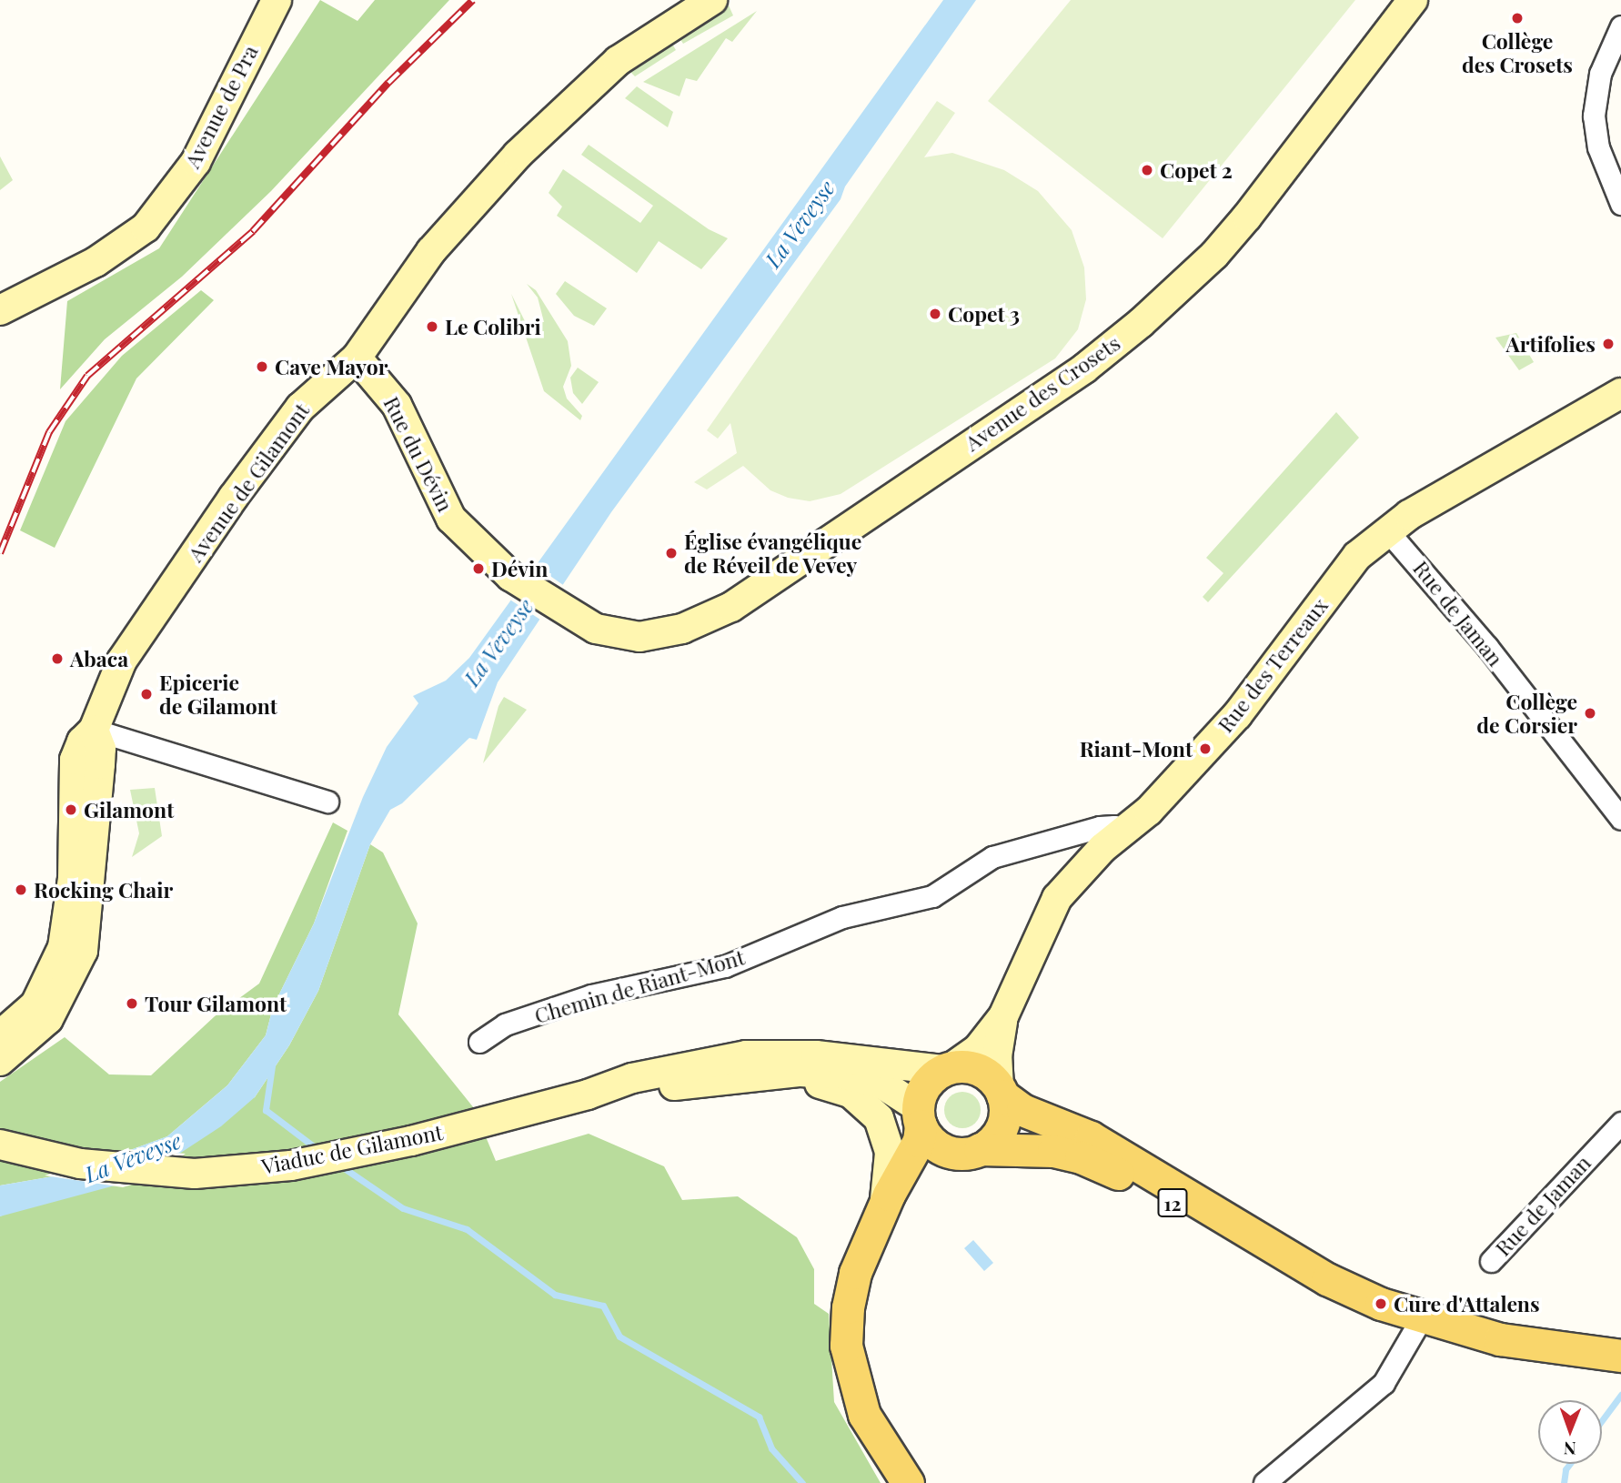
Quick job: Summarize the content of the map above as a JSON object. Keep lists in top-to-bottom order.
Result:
{
  "streets": {
    "main road": ["12"],
    "street": [
      "Avenue de Pra",
      "Avenue des Crosets",
      "Rue du Dévin",
      "Avenue de Gilamont",
      "Rue de Jaman",
      "Rue des Terreaux",
      "Chemin de Riant-Mont",
      "Viaduc de Gilamont"
    ]
  },
  "crossings": [
    ["Avenue des Crosets", "Rue du Dévin"],
    ["Rue du Dévin", "Avenue de Gilamont"],
    ["Rue de Jaman", "Rue des Terreaux"],
    ["Rue des Terreaux", "Chemin de Riant-Mont"],
    ["Rue des Terreaux", "Viaduc de Gilamont"],
    ["Rue des Terreaux", "12"],
    ["Viaduc de Gilamont", "12"]
  ],
  "water": ["La Veveyse"],
  "places": [
    "Collège des Crosets",
    "Copet 2",
    "Copet 3",
    "Le Colibri",
    "Artifolies",
    "Cave Mayor",
    "Église évangélique de Réveil de Vevey",
    "Dévin",
    "Abaca",
    "Epicerie de Gilamont",
    "Collège de Corsier",
    "Riant-Mont",
    "Gilamont",
    "Rocking Chair",
    "Tour Gilamont",
    "Cure d'Attalens"
  ],
  "north": "bottom"
}
